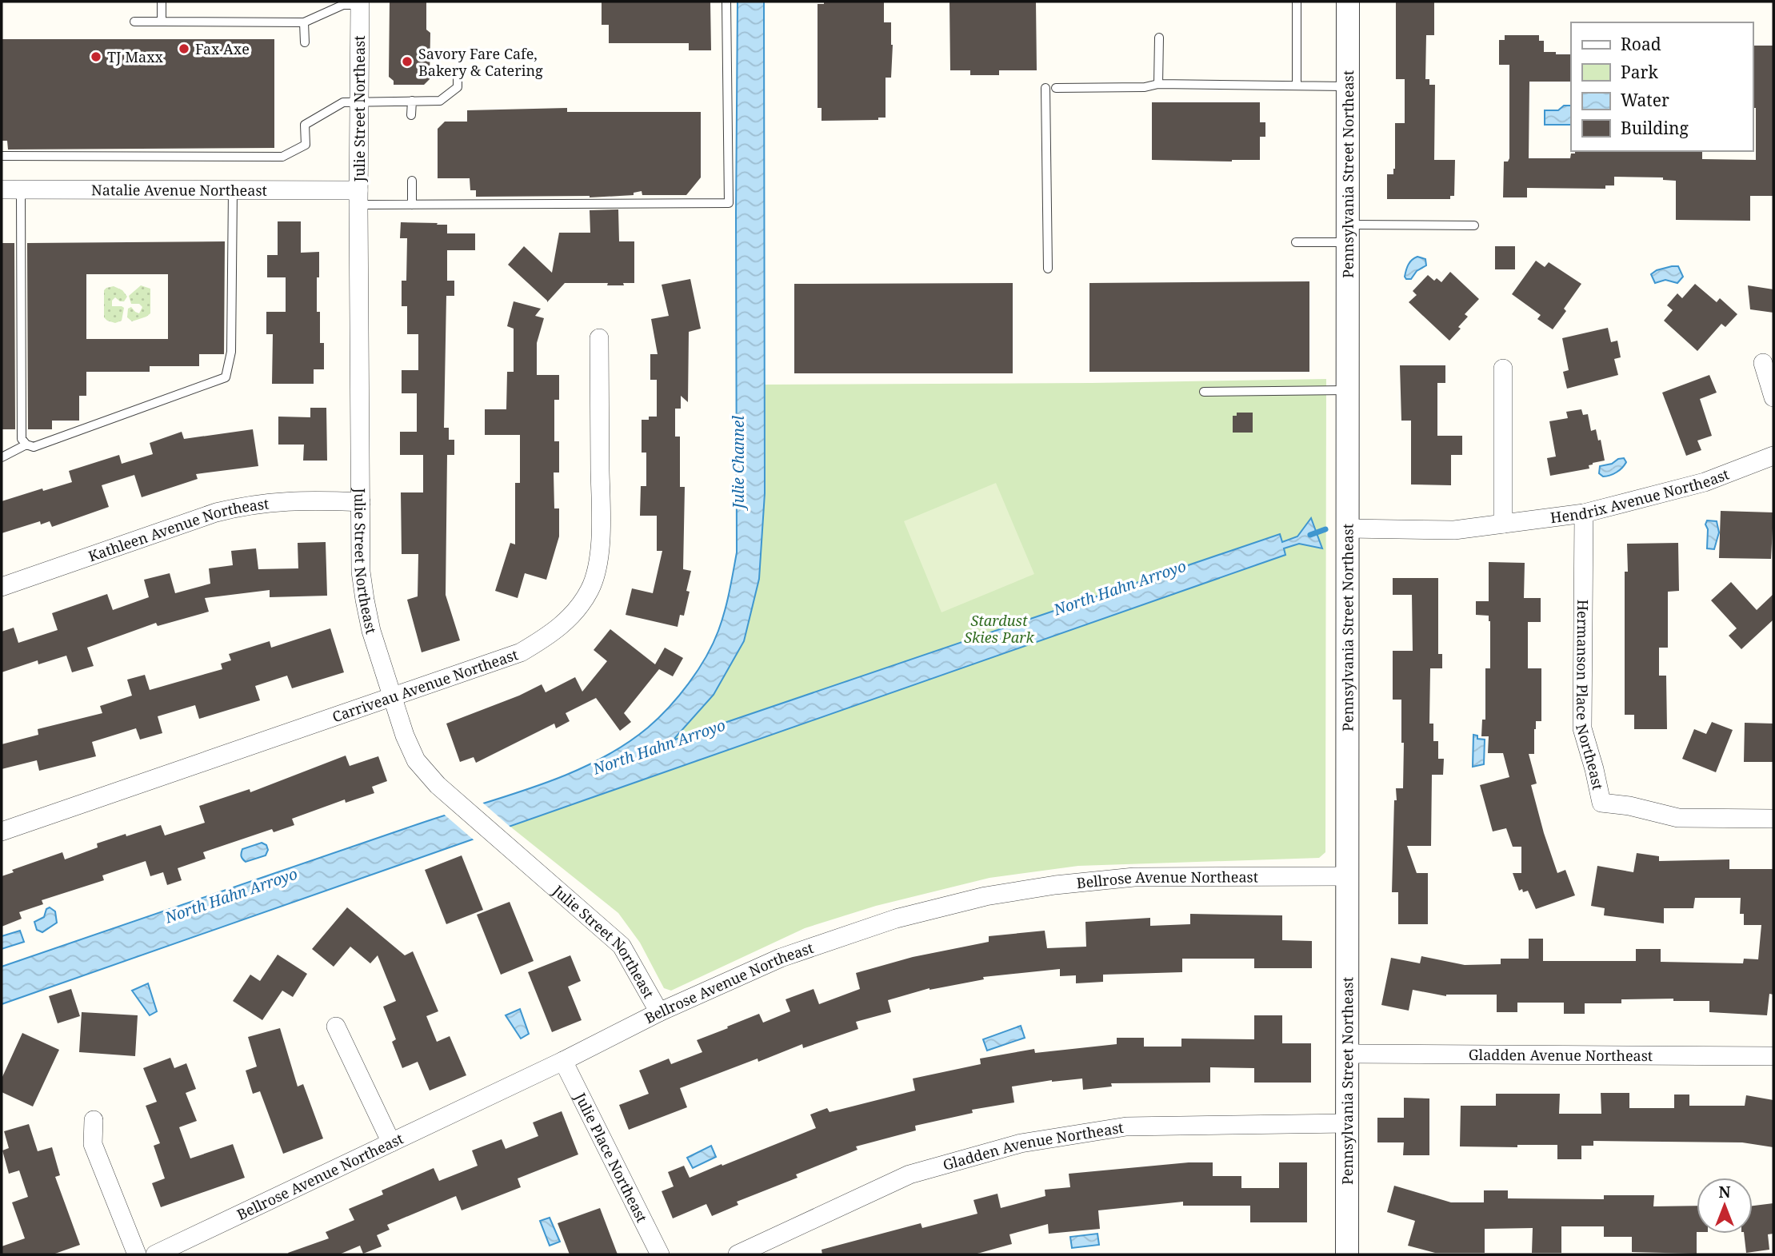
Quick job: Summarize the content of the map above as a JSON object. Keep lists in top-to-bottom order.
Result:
{
  "streets": {
    "street": [
      "Julie Street Northeast",
      "Pennsylvania Street Northeast",
      "Natalie Avenue Northeast",
      "Hendrix Avenue Northeast",
      "Kathleen Avenue Northeast",
      "Carriveau Avenue Northeast",
      "Hermanson Place Northeast",
      "Bellrose Avenue Northeast",
      "Gladden Avenue Northeast",
      "Julie Place Northeast"
    ]
  },
  "crossings": [
    ["Julie Street Northeast", "Natalie Avenue Northeast"],
    ["Julie Street Northeast", "Kathleen Avenue Northeast"],
    ["Julie Street Northeast", "Carriveau Avenue Northeast"],
    ["Julie Street Northeast", "Bellrose Avenue Northeast"],
    ["Pennsylvania Street Northeast", "Hendrix Avenue Northeast"],
    ["Pennsylvania Street Northeast", "Bellrose Avenue Northeast"],
    ["Pennsylvania Street Northeast", "Gladden Avenue Northeast"],
    ["Hendrix Avenue Northeast", "Hermanson Place Northeast"],
    ["Bellrose Avenue Northeast", "Julie Place Northeast"]
  ],
  "water": ["Julie Channel", "North Hahn Arroyo"],
  "parks": ["Stardust Skies Park"],
  "places": ["Fax Axe", "TJ Maxx", "Savory Fare Cafe, Bakery & Catering"],
  "legend": [
    "Road",
    "Park",
    "Water",
    "Building"
  ],
  "north": "top"
}
